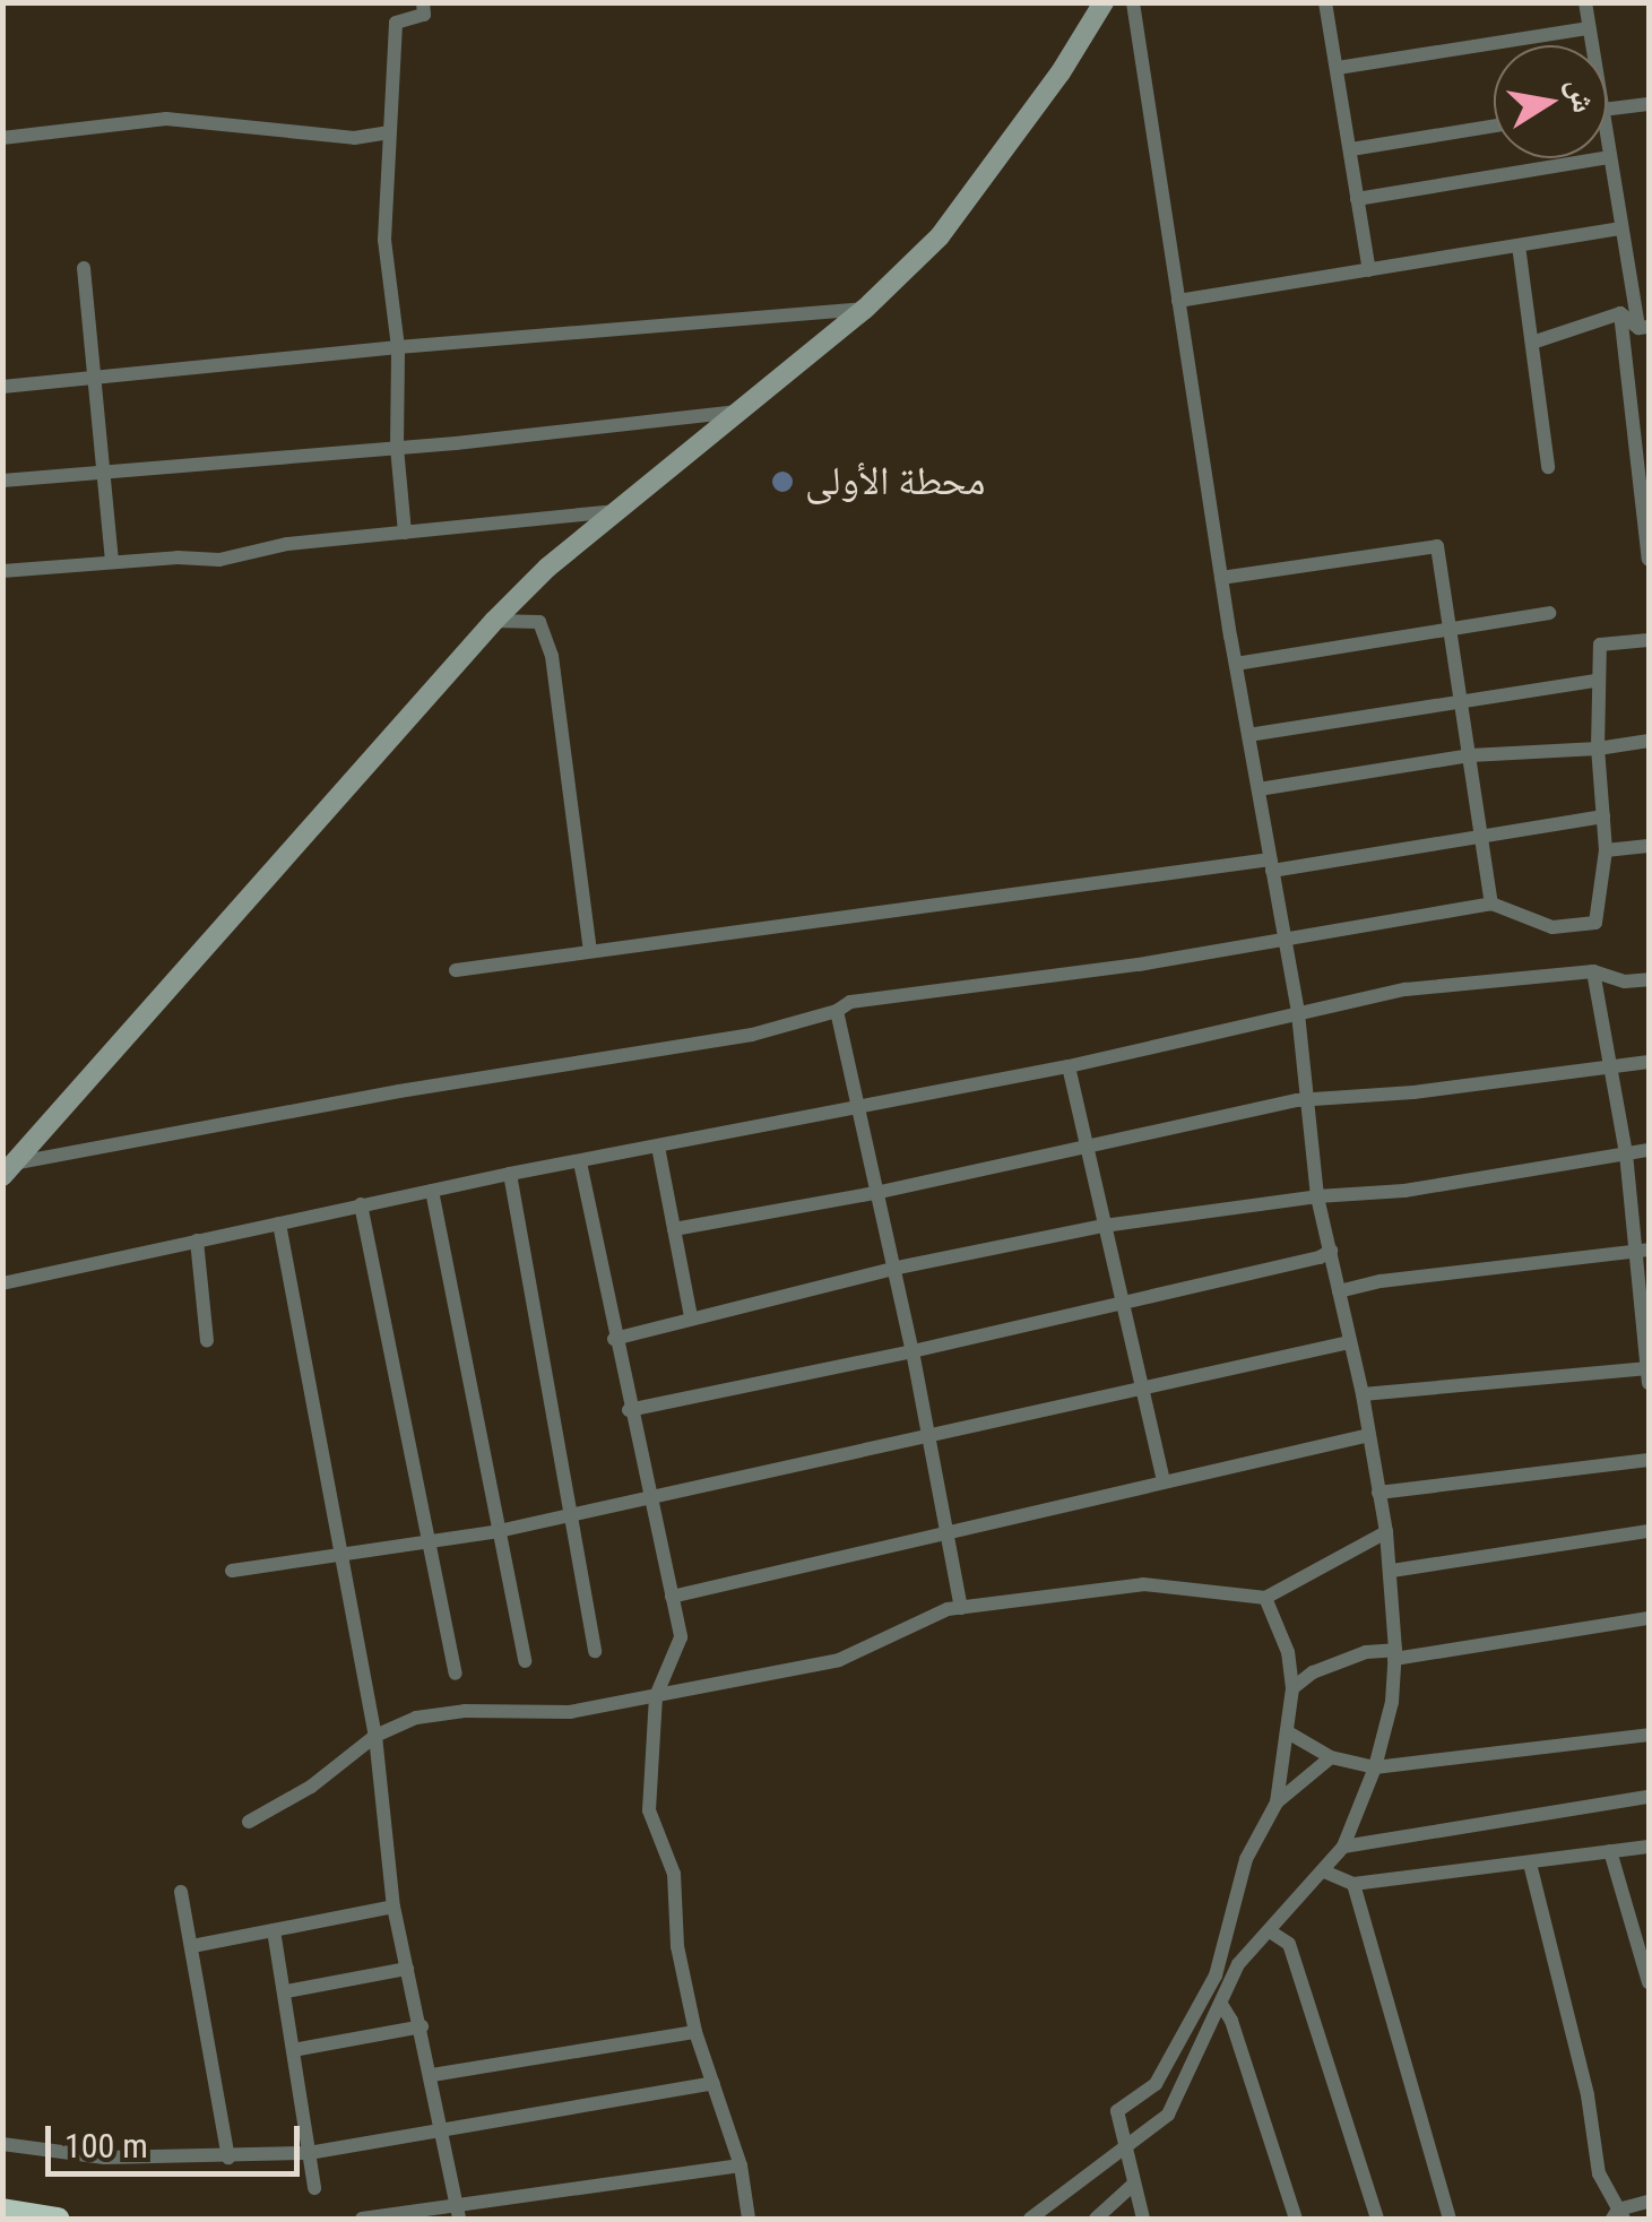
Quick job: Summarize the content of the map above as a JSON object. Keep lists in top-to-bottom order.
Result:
{
  "places": ["محطة الأولى"],
  "scale_bar": "100 m",
  "north": "right"
}
